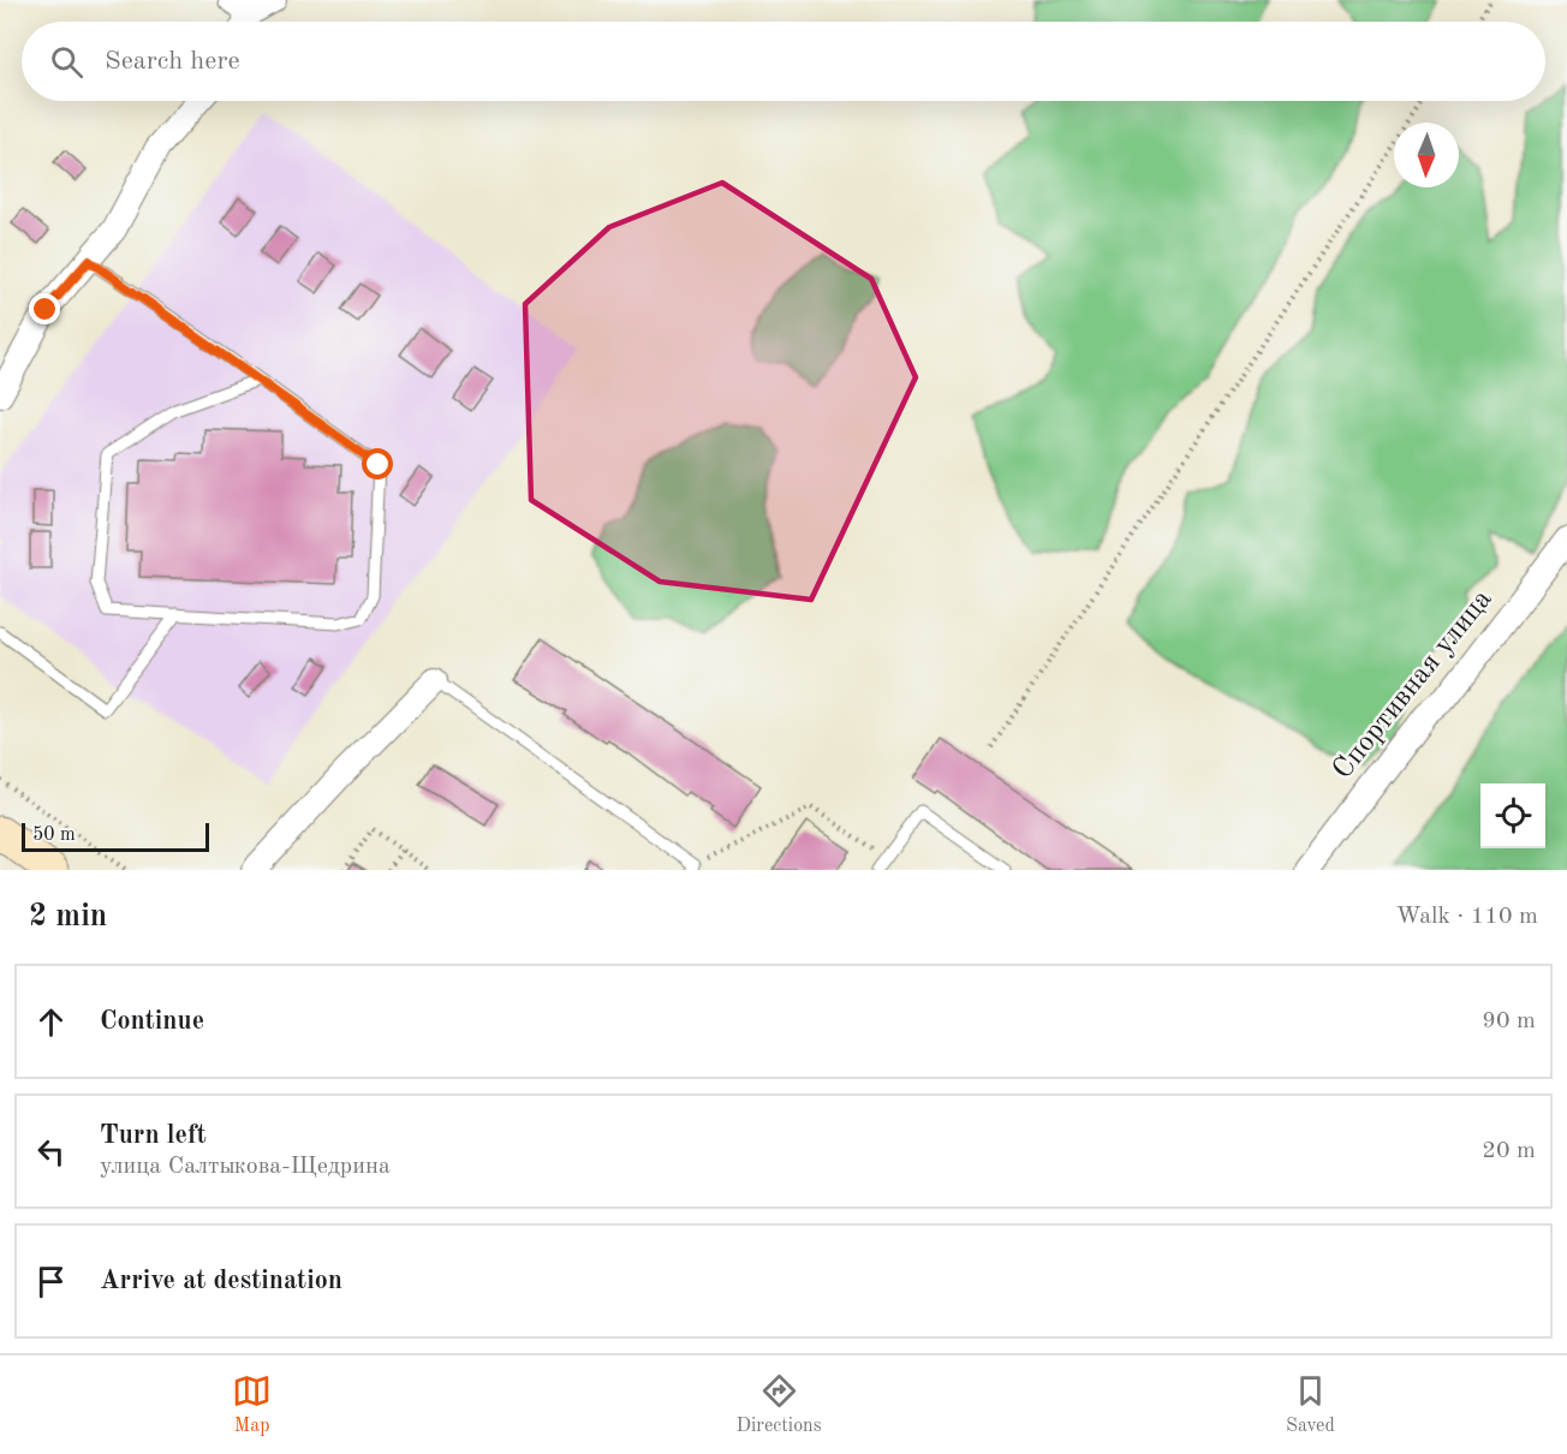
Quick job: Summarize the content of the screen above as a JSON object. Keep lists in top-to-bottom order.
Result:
{
  "streets": {
    "street": ["Спортивная улица"]
  },
  "scale_bar": "50 m",
  "north": "bottom",
  "page": {
    "search": "Search here",
    "scale": "50 m",
    "heading": ["2 min", "Walk · 110 m"],
    "list": [
      ["Continue", "90 m"],
      ["Turn left", "улица Салтыкова-Щедрина", "20 m"],
      "Arrive at destination"
    ],
    "nav": ["Map", "Directions", "Saved"]
  }
}
